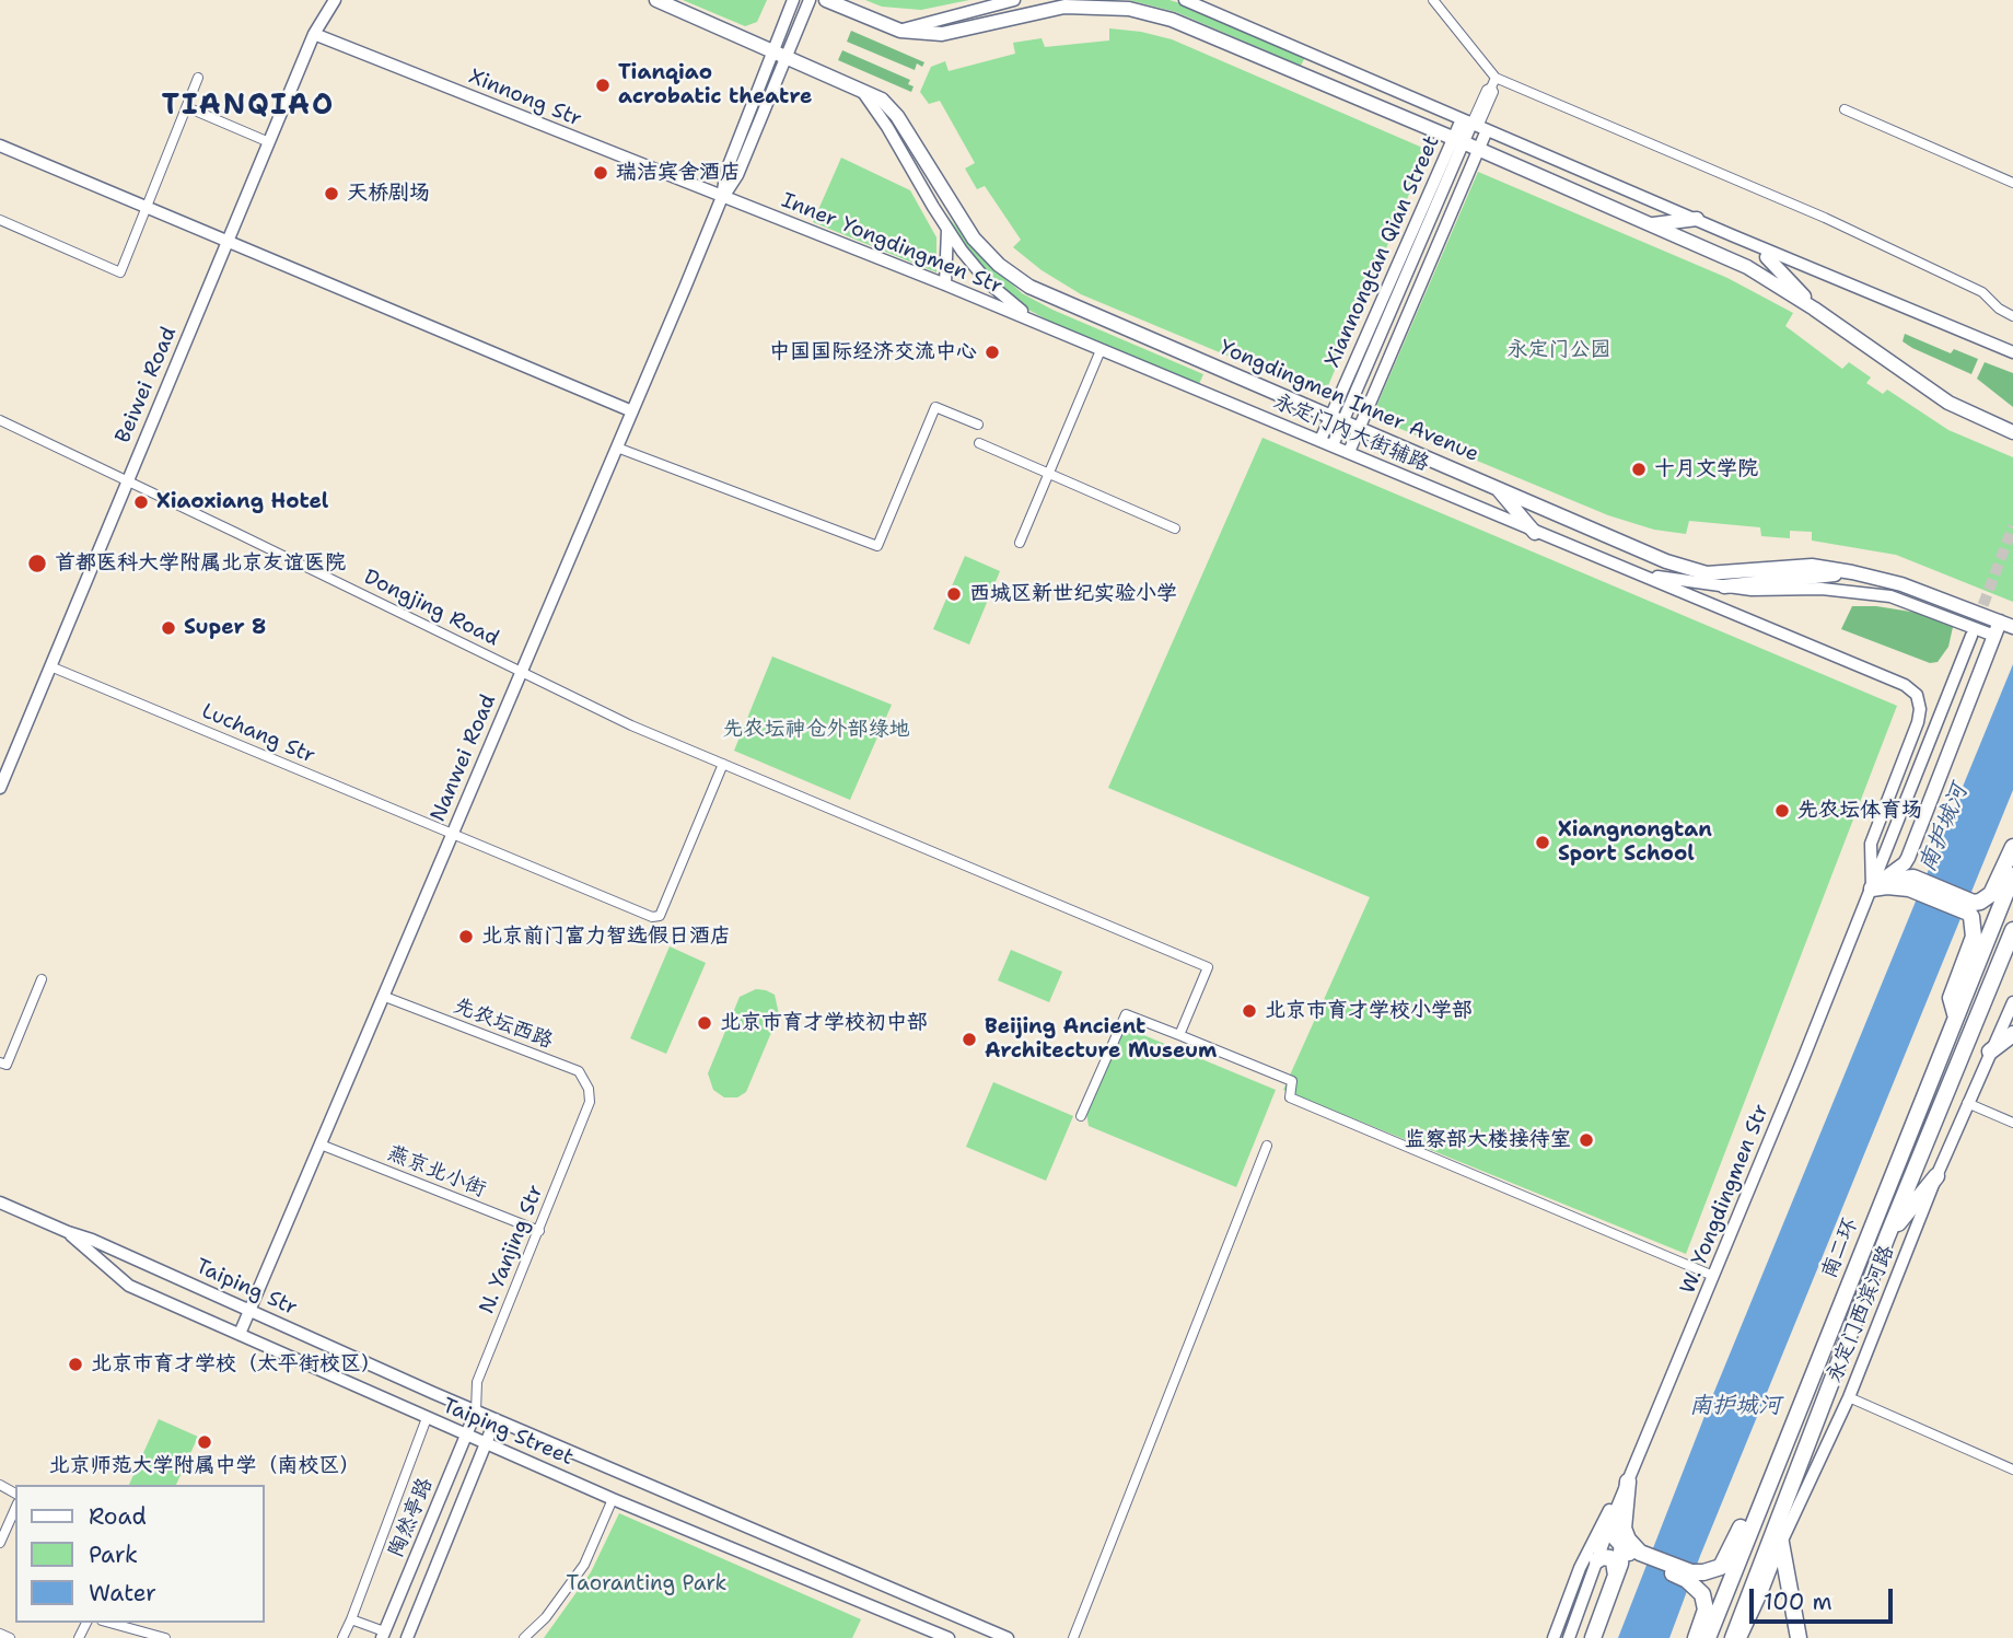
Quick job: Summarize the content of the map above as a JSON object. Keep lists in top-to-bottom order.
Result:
{
  "streets": {
    "highway": ["南二环"],
    "main road": ["Yongdingmen Inner Avenue"],
    "street": [
      "Xinnong Str",
      "Inner Yongdingmen Str",
      "Xiannongtan Qian Street",
      "Beiwei Road",
      "永定门内大街辅路",
      "Dongjing Road",
      "Luchang Str",
      "Nanwei Road",
      "先农坛西路",
      "燕京北小街",
      "W. Yongdingmen Str",
      "N. Yanjing Str",
      "Taiping Str",
      "永定门西滨河路",
      "Taiping Street",
      "陶然亭路"
    ]
  },
  "crossings": [
    ["Xinnong Str", "Inner Yongdingmen Str"],
    ["Xinnong Str", "Beiwei Road"],
    ["Xinnong Str", "Nanwei Road"],
    ["Inner Yongdingmen Str", "永定门内大街辅路"],
    ["Inner Yongdingmen Str", "Nanwei Road"],
    ["Xiannongtan Qian Street", "Yongdingmen Inner Avenue"],
    ["Xiannongtan Qian Street", "永定门内大街辅路"],
    ["Beiwei Road", "Dongjing Road"],
    ["Beiwei Road", "Luchang Str"],
    ["Yongdingmen Inner Avenue", "Nanwei Road"],
    ["Dongjing Road", "Luchang Str"],
    ["Dongjing Road", "Nanwei Road"],
    ["Luchang Str", "Nanwei Road"],
    ["Nanwei Road", "先农坛西路"],
    ["Nanwei Road", "燕京北小街"],
    ["Nanwei Road", "Taiping Str"],
    ["Nanwei Road", "Taiping Street"],
    ["先农坛西路", "N. Yanjing Str"],
    ["燕京北小街", "N. Yanjing Str"],
    ["N. Yanjing Str", "Taiping Str"],
    ["N. Yanjing Str", "Taiping Street"],
    ["N. Yanjing Str", "陶然亭路"],
    ["Taiping Str", "Taiping Street"],
    ["Taiping Str", "陶然亭路"],
    ["Taiping Street", "陶然亭路"]
  ],
  "districts": ["TIANQIAO"],
  "water": ["南护城河"],
  "parks": ["永定门公园", "先农坛神仓外部绿地", "Taoranting Park"],
  "places": [
    "Tianqiao acrobatic theatre",
    "瑞洁宾舍酒店",
    "天桥剧场",
    "中国国际经济交流中心",
    "十月文学院",
    "Xiaoxiang Hotel",
    "首都医科大学附属北京友谊医院",
    "西城区新世纪实验小学",
    "Super 8",
    "先农坛体育场",
    "Xiangnongtan Sport School",
    "北京前门富力智选假日酒店",
    "北京市育才学校小学部",
    "北京市育才学校初中部",
    "Beijing Ancient Architecture Museum",
    "监察部大楼接待室",
    "北京市育才学校（太平街校区）",
    "北京师范大学附属中学（南校区）"
  ],
  "legend": ["Road", "Park", "Water"],
  "scale_bar": "100 m"
}
